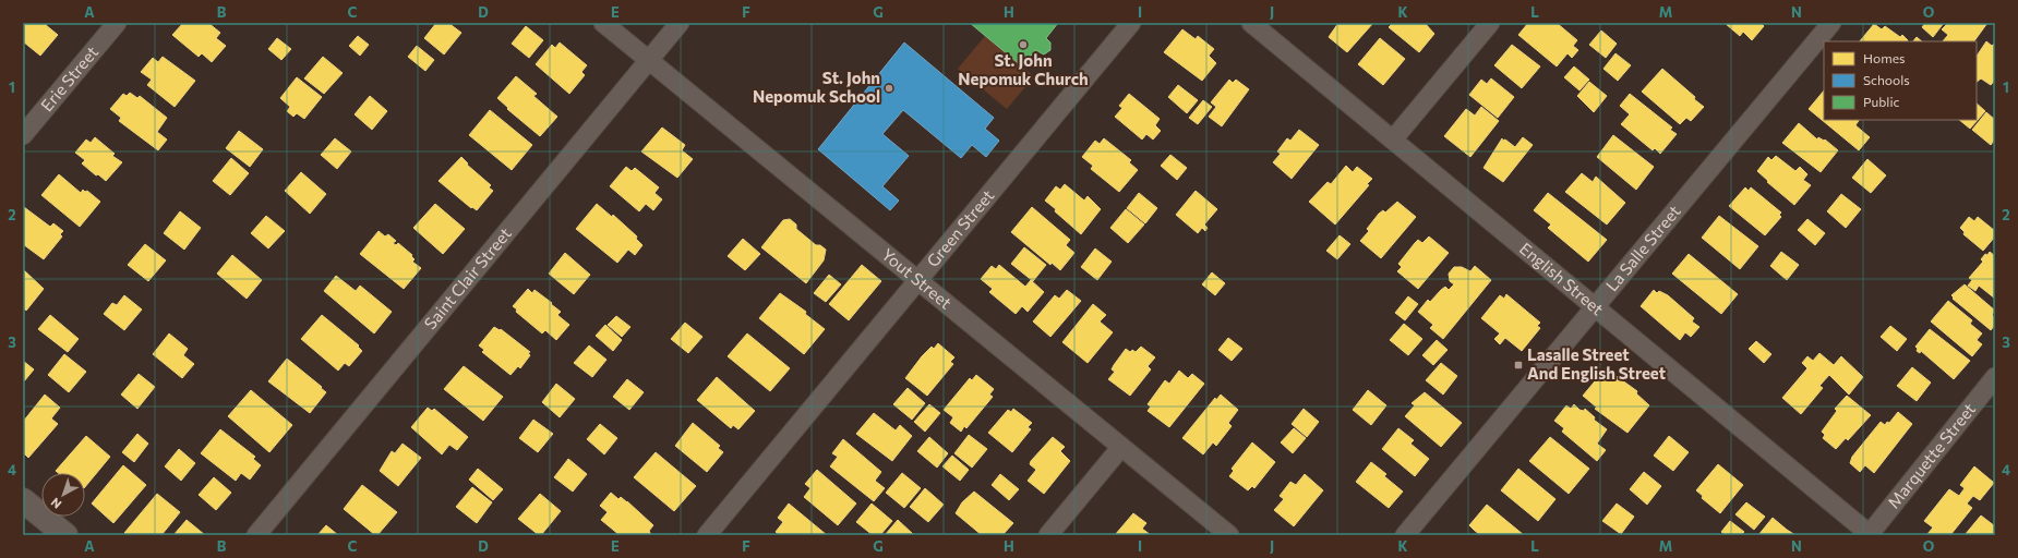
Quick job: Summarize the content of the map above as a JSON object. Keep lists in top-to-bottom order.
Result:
{
  "streets": {
    "street": [
      "Erie Street",
      "Green Street",
      "La Salle Street",
      "Saint Clair Street",
      "Yout Street",
      "English Street",
      "Marquette Street"
    ]
  },
  "crossings": [
    ["Green Street", "Yout Street"],
    ["La Salle Street", "English Street"],
    ["Saint Clair Street", "Yout Street"],
    ["English Street", "Marquette Street"]
  ],
  "places": {
    "other": ["St. John Nepomuk Church", "St. John Nepomuk School"],
    "transit": ["Lasalle Street And English Street"]
  },
  "legend": ["Homes", "Schools", "Public"],
  "north": "bottom left",
  "grid": {
    "columns": [
      "A",
      "B",
      "C",
      "D",
      "E",
      "F",
      "G",
      "H",
      "I",
      "J",
      "K",
      "L",
      "M",
      "N",
      "O"
    ],
    "rows": [
      "1",
      "2",
      "3",
      "4"
    ]
  }
}
